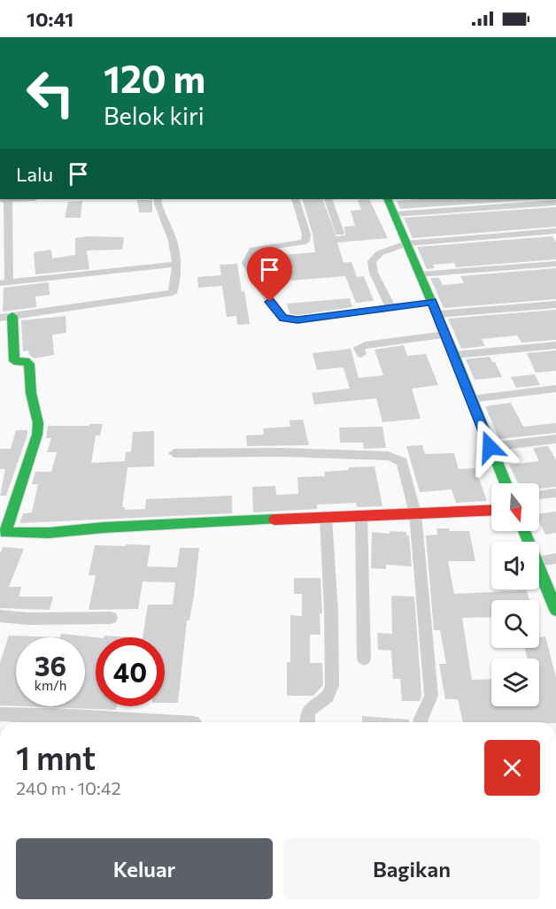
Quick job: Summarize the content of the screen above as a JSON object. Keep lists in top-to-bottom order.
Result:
{
  "north": "bottom",
  "page": {
    "status": "10:41",
    "turn": ["120 m", "Belok kiri"],
    "then": "Lalu",
    "speed": "36 km/h",
    "limit": "40",
    "heading": ["1 mnt", "240 m · 10:42"],
    "buttons": ["Keluar", "Bagikan"]
  }
}
